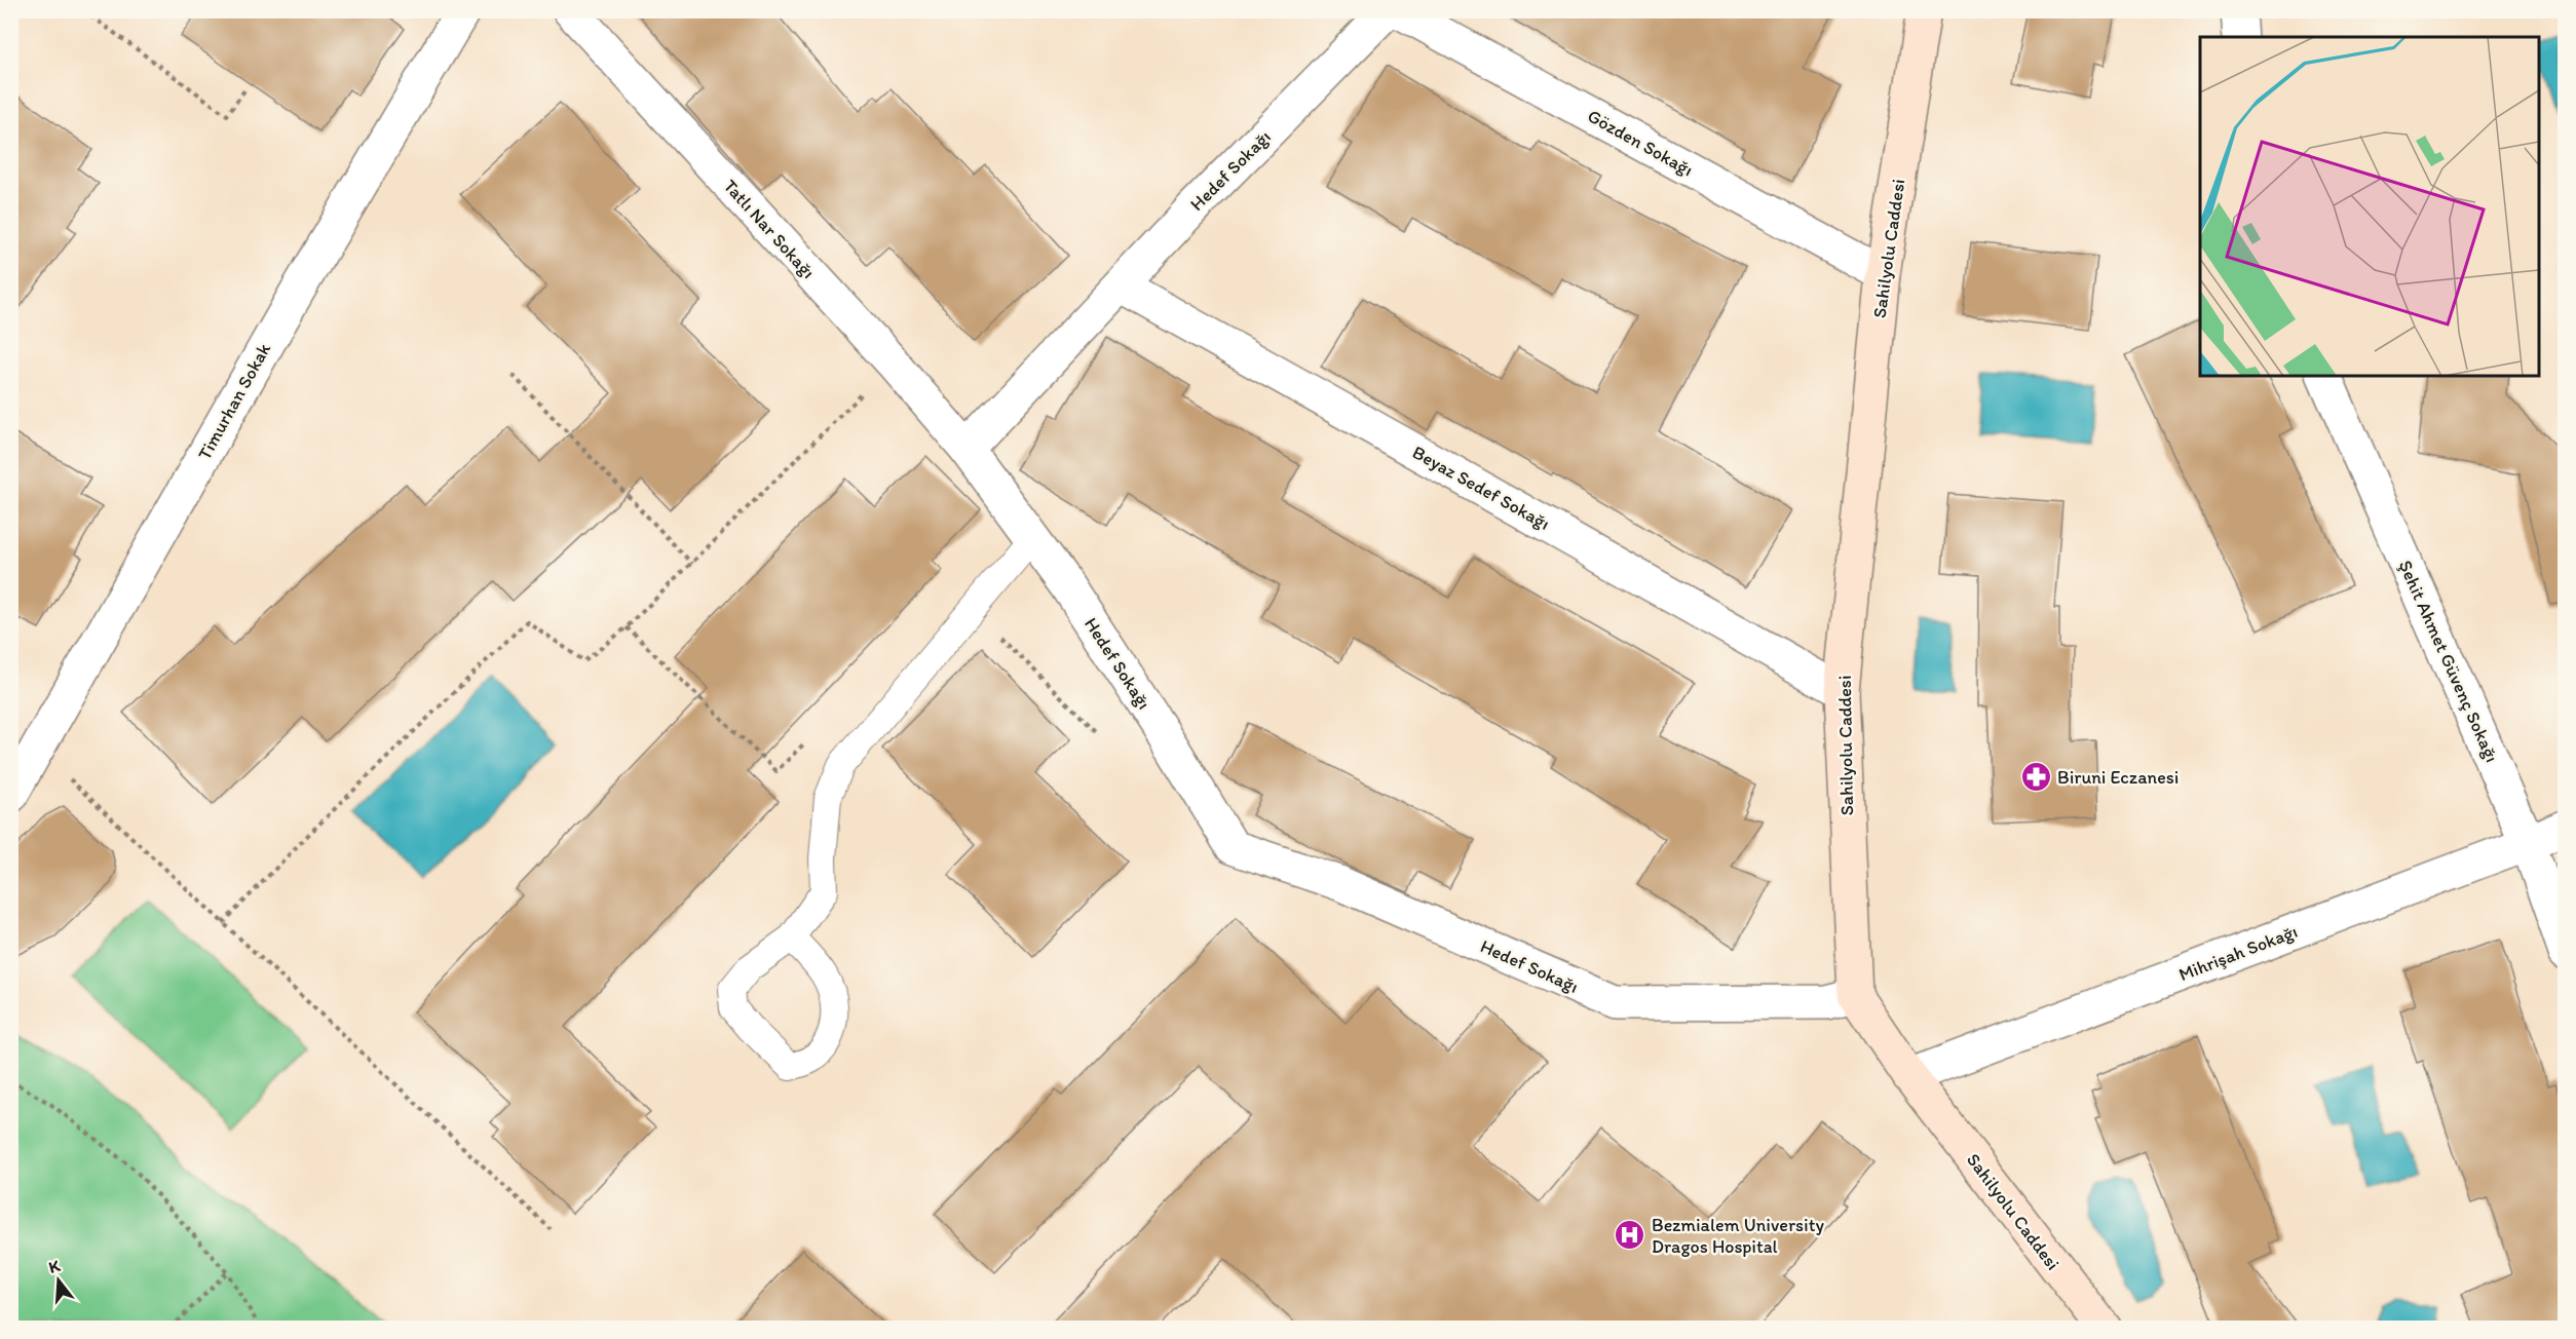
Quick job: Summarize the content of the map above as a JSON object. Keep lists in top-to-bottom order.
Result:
{
  "streets": {
    "street": [
      "Gözden Sokağı",
      "Hedef Sokağı",
      "Tatlı Nar Sokağı",
      "Sahilyolu Caddesi",
      "Timurhan Sokak",
      "Beyaz Sedef Sokağı",
      "Şehit Ahmet Güvenç Sokağı",
      "Mihrişah Sokağı"
    ]
  },
  "crossings": [
    ["Gözden Sokağı", "Sahilyolu Caddesi"],
    ["Hedef Sokağı", "Tatlı Nar Sokağı"],
    ["Hedef Sokağı", "Sahilyolu Caddesi"],
    ["Hedef Sokağı", "Beyaz Sedef Sokağı"],
    ["Sahilyolu Caddesi", "Beyaz Sedef Sokağı"],
    ["Sahilyolu Caddesi", "Mihrişah Sokağı"],
    ["Şehit Ahmet Güvenç Sokağı", "Mihrişah Sokağı"]
  ],
  "places": {
    "pharmacy": ["Biruni Eczanesi"],
    "hospital": ["Bezmialem University Dragos Hospital"]
  },
  "north": "top"
}
